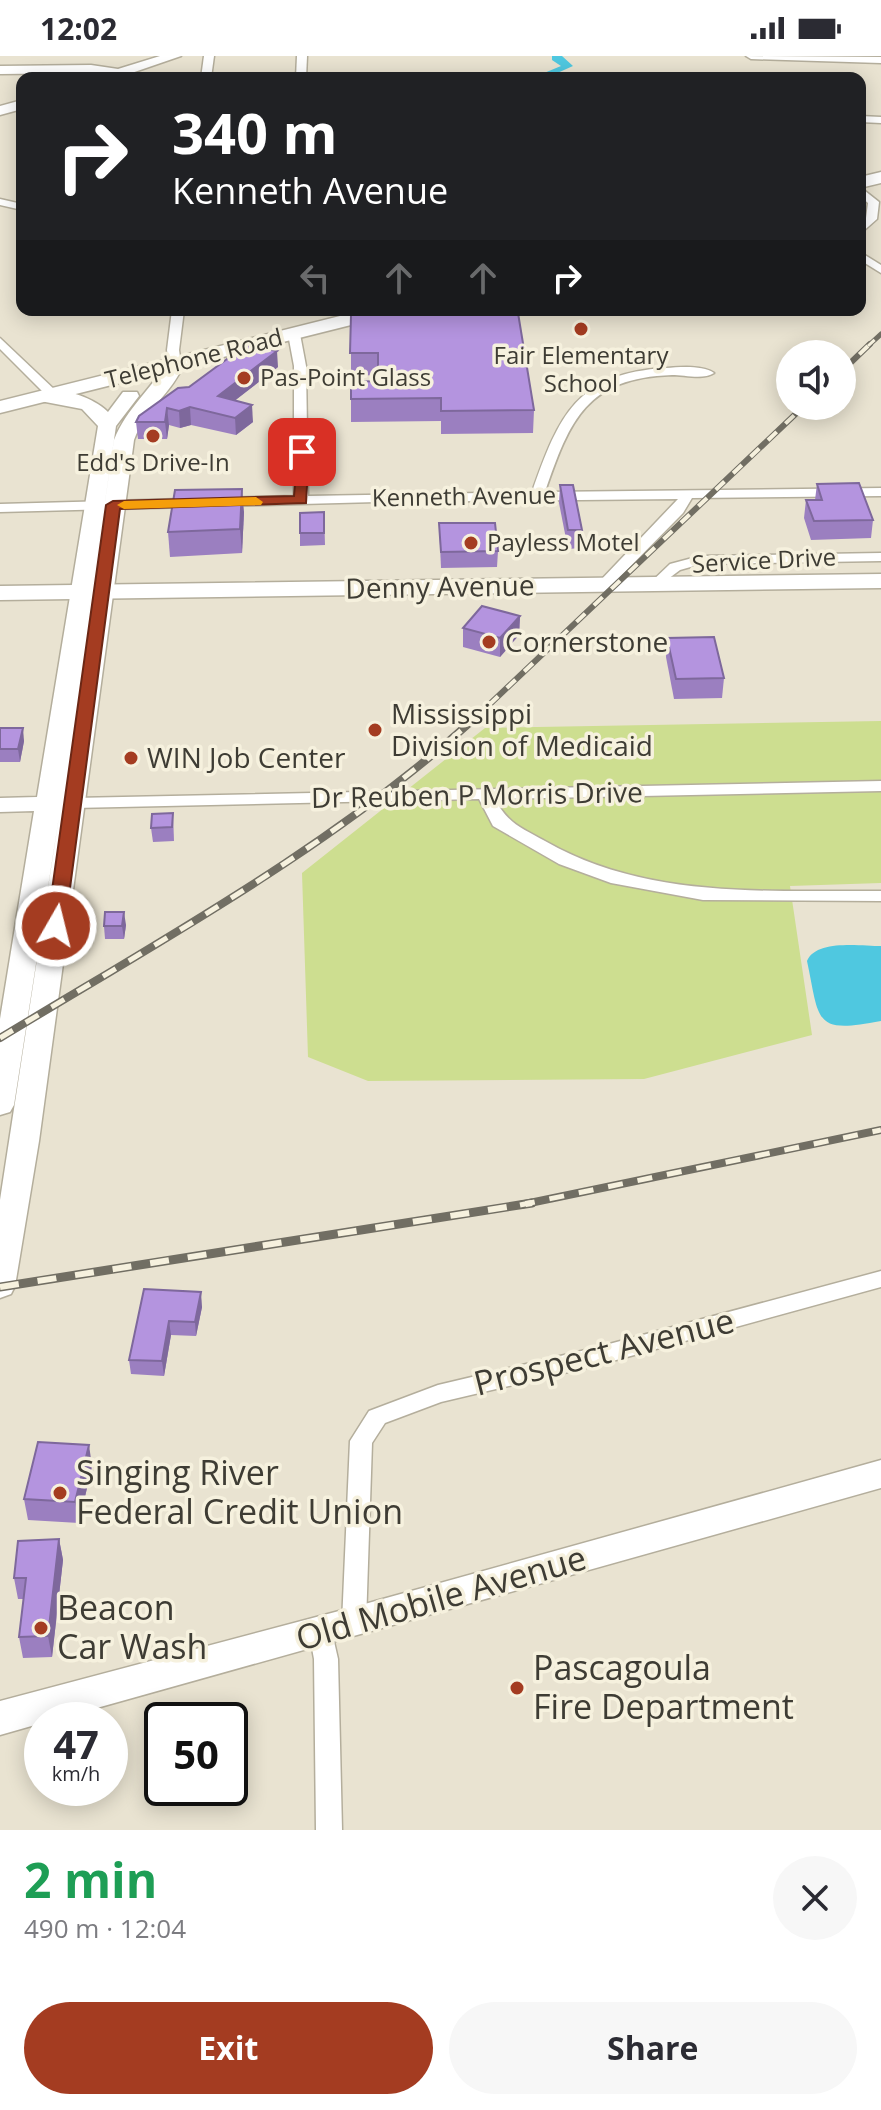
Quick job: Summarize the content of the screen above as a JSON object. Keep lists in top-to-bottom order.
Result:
{
  "streets": {
    "main road": ["Telephone Road", "Denny Avenue", "Old Mobile Avenue"],
    "street": [
      "Kenneth Avenue",
      "Service Drive",
      "Dr Reuben P Morris Drive",
      "Prospect Avenue"
    ]
  },
  "crossings": [
    ["Service Drive", "Denny Avenue"],
    ["Prospect Avenue", "Old Mobile Avenue"]
  ],
  "places": [
    "Fair Elementary School",
    "Pas-Point Glass",
    "Edd's Drive-In",
    "Payless Motel",
    "Cornerstone",
    "Mississippi Division of Medicaid",
    "WIN Job Center",
    "Singing River Federal Credit Union",
    "Beacon Car Wash",
    "Pascagoula Fire Department"
  ],
  "page": {
    "status": "12:02",
    "turn": ["340 m", "Kenneth Avenue"],
    "speed": "47 km/h",
    "limit": "50",
    "heading": ["2 min", "490 m · 12:04"],
    "buttons": ["Exit", "Share"]
  }
}
